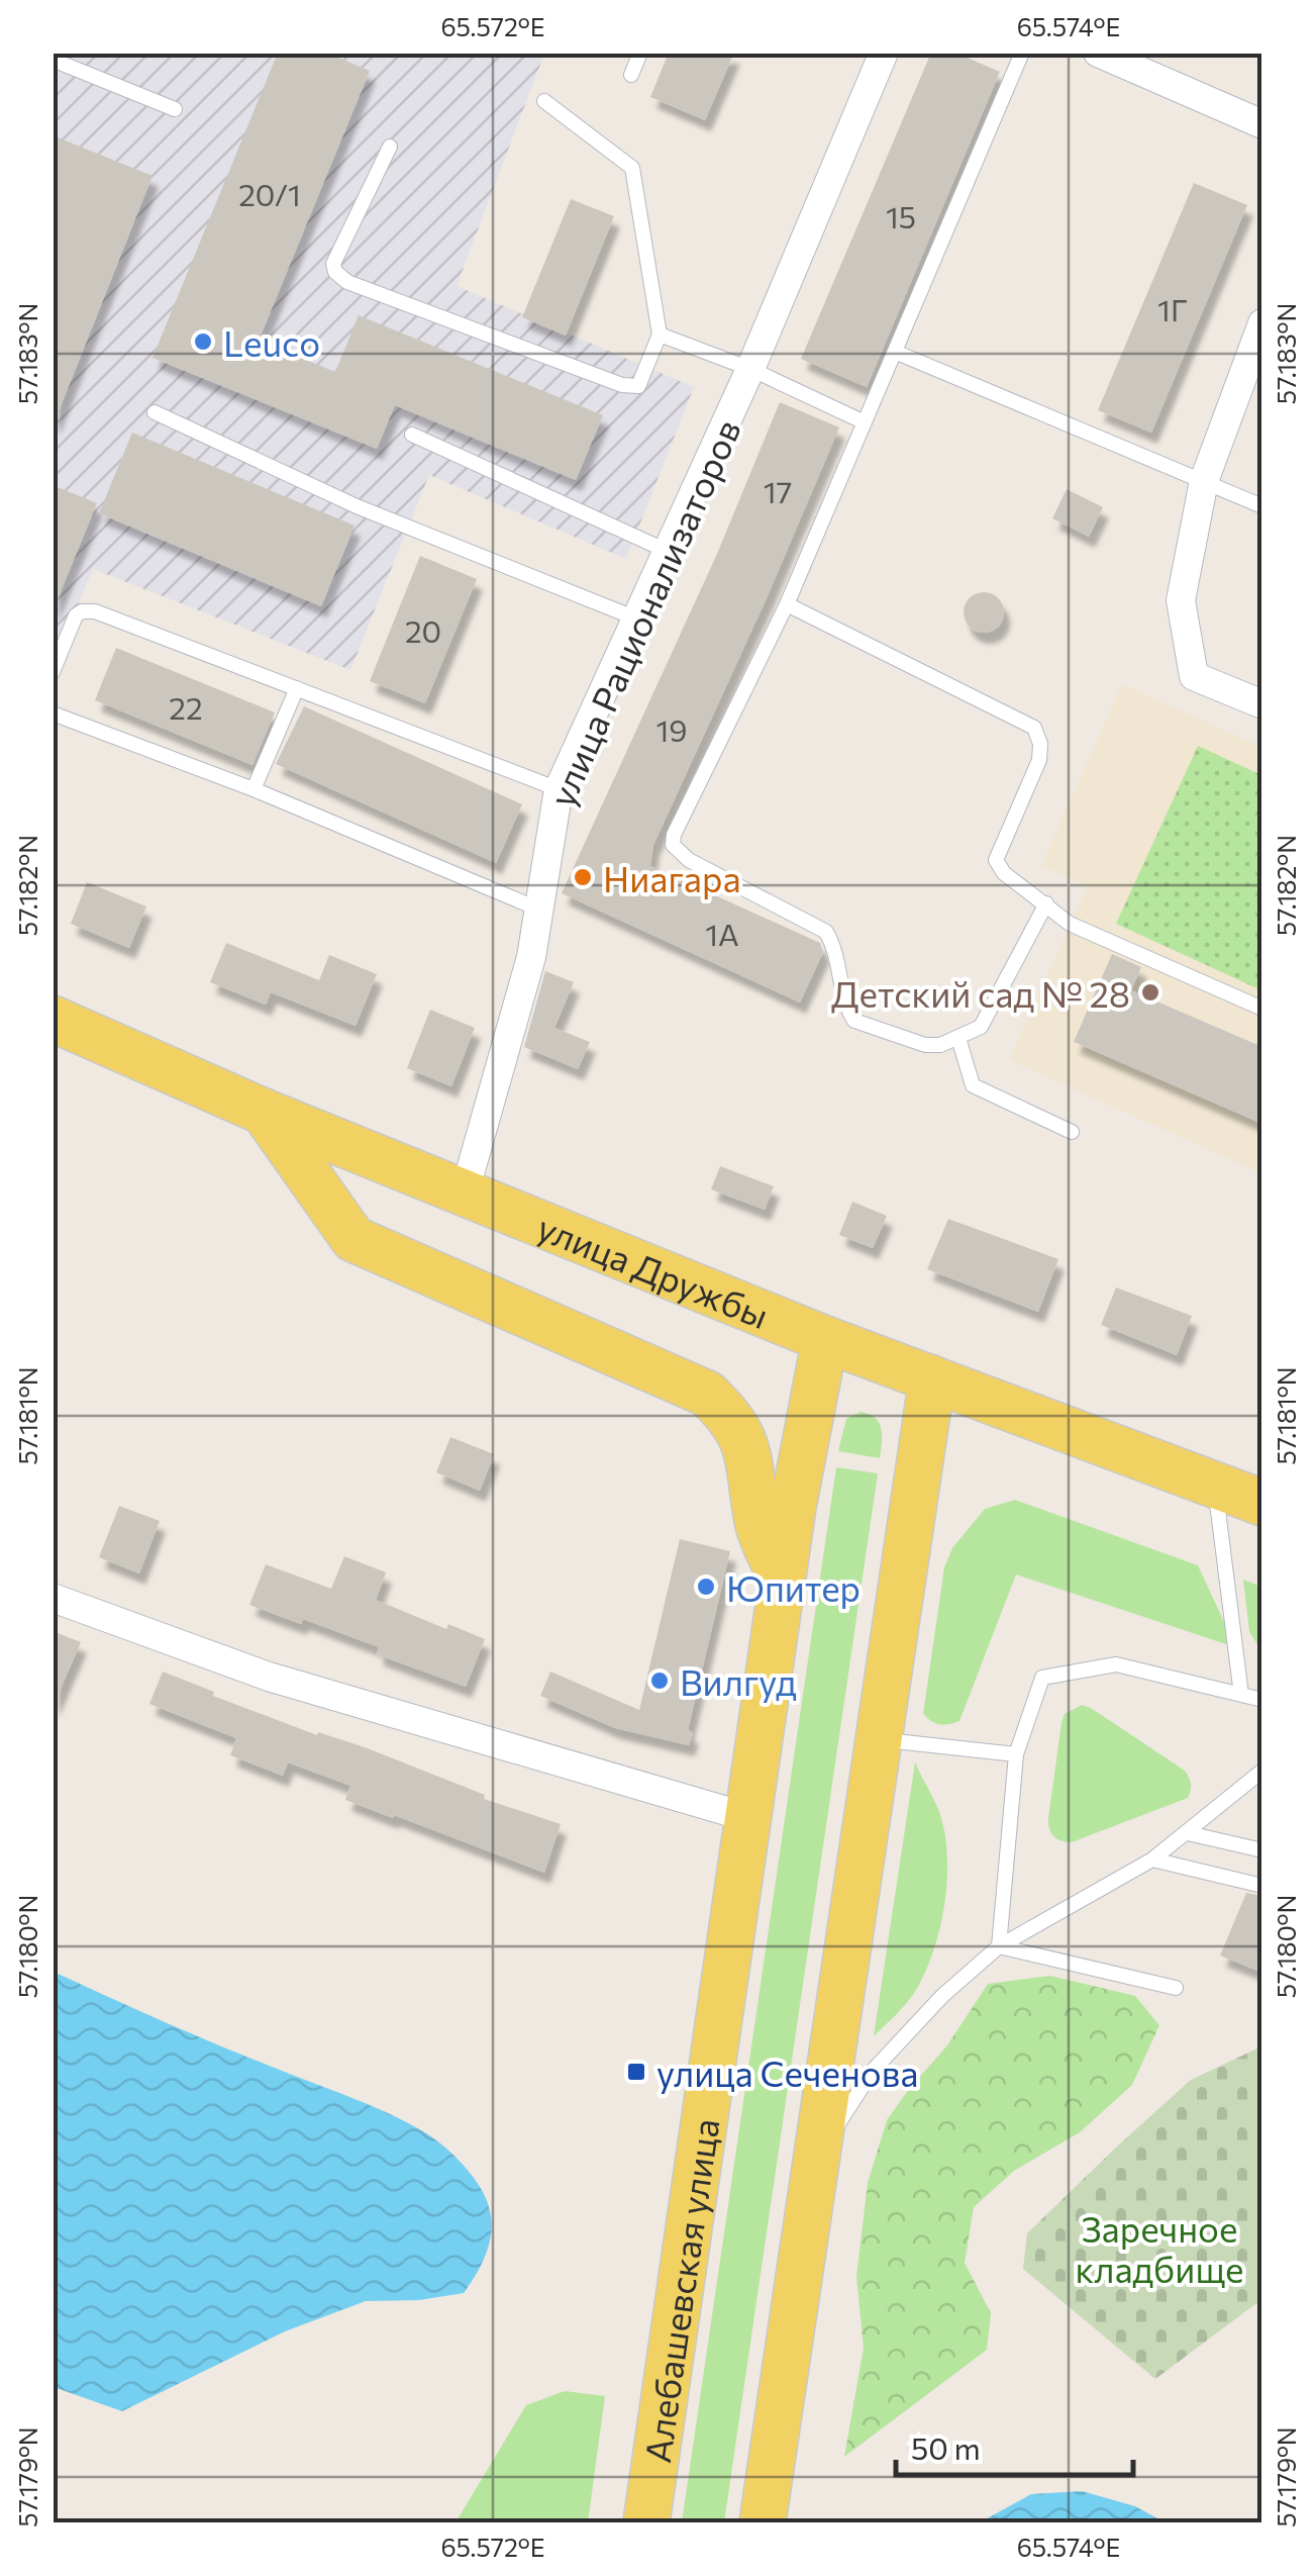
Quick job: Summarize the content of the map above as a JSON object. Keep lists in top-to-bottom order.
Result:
{
  "streets": {
    "main road": ["улица Дружбы", "Алебашевская улица"],
    "street": ["улица Рационализаторов"]
  },
  "crossings": [
    ["улица Рационализаторов", "улица Дружбы"],
    ["улица Дружбы", "Алебашевская улица"]
  ],
  "parks": ["Заречное кладбище"],
  "places": {
    "other": [
      "Leuco",
      "Ниагара",
      "Детский сад № 28",
      "Юпитер",
      "Вилгуд"
    ],
    "transit": ["улица Сеченова"]
  },
  "house_numbers": [
    "20/1",
    "15",
    "1Г",
    "17",
    "20",
    "22",
    "19",
    "1А"
  ],
  "scale_bar": "50 m",
  "coordinates": [
    "65.572°E",
    "65.574°E",
    "57.183°N",
    "57.182°N",
    "57.181°N",
    "57.180°N",
    "57.179°N"
  ]
}
